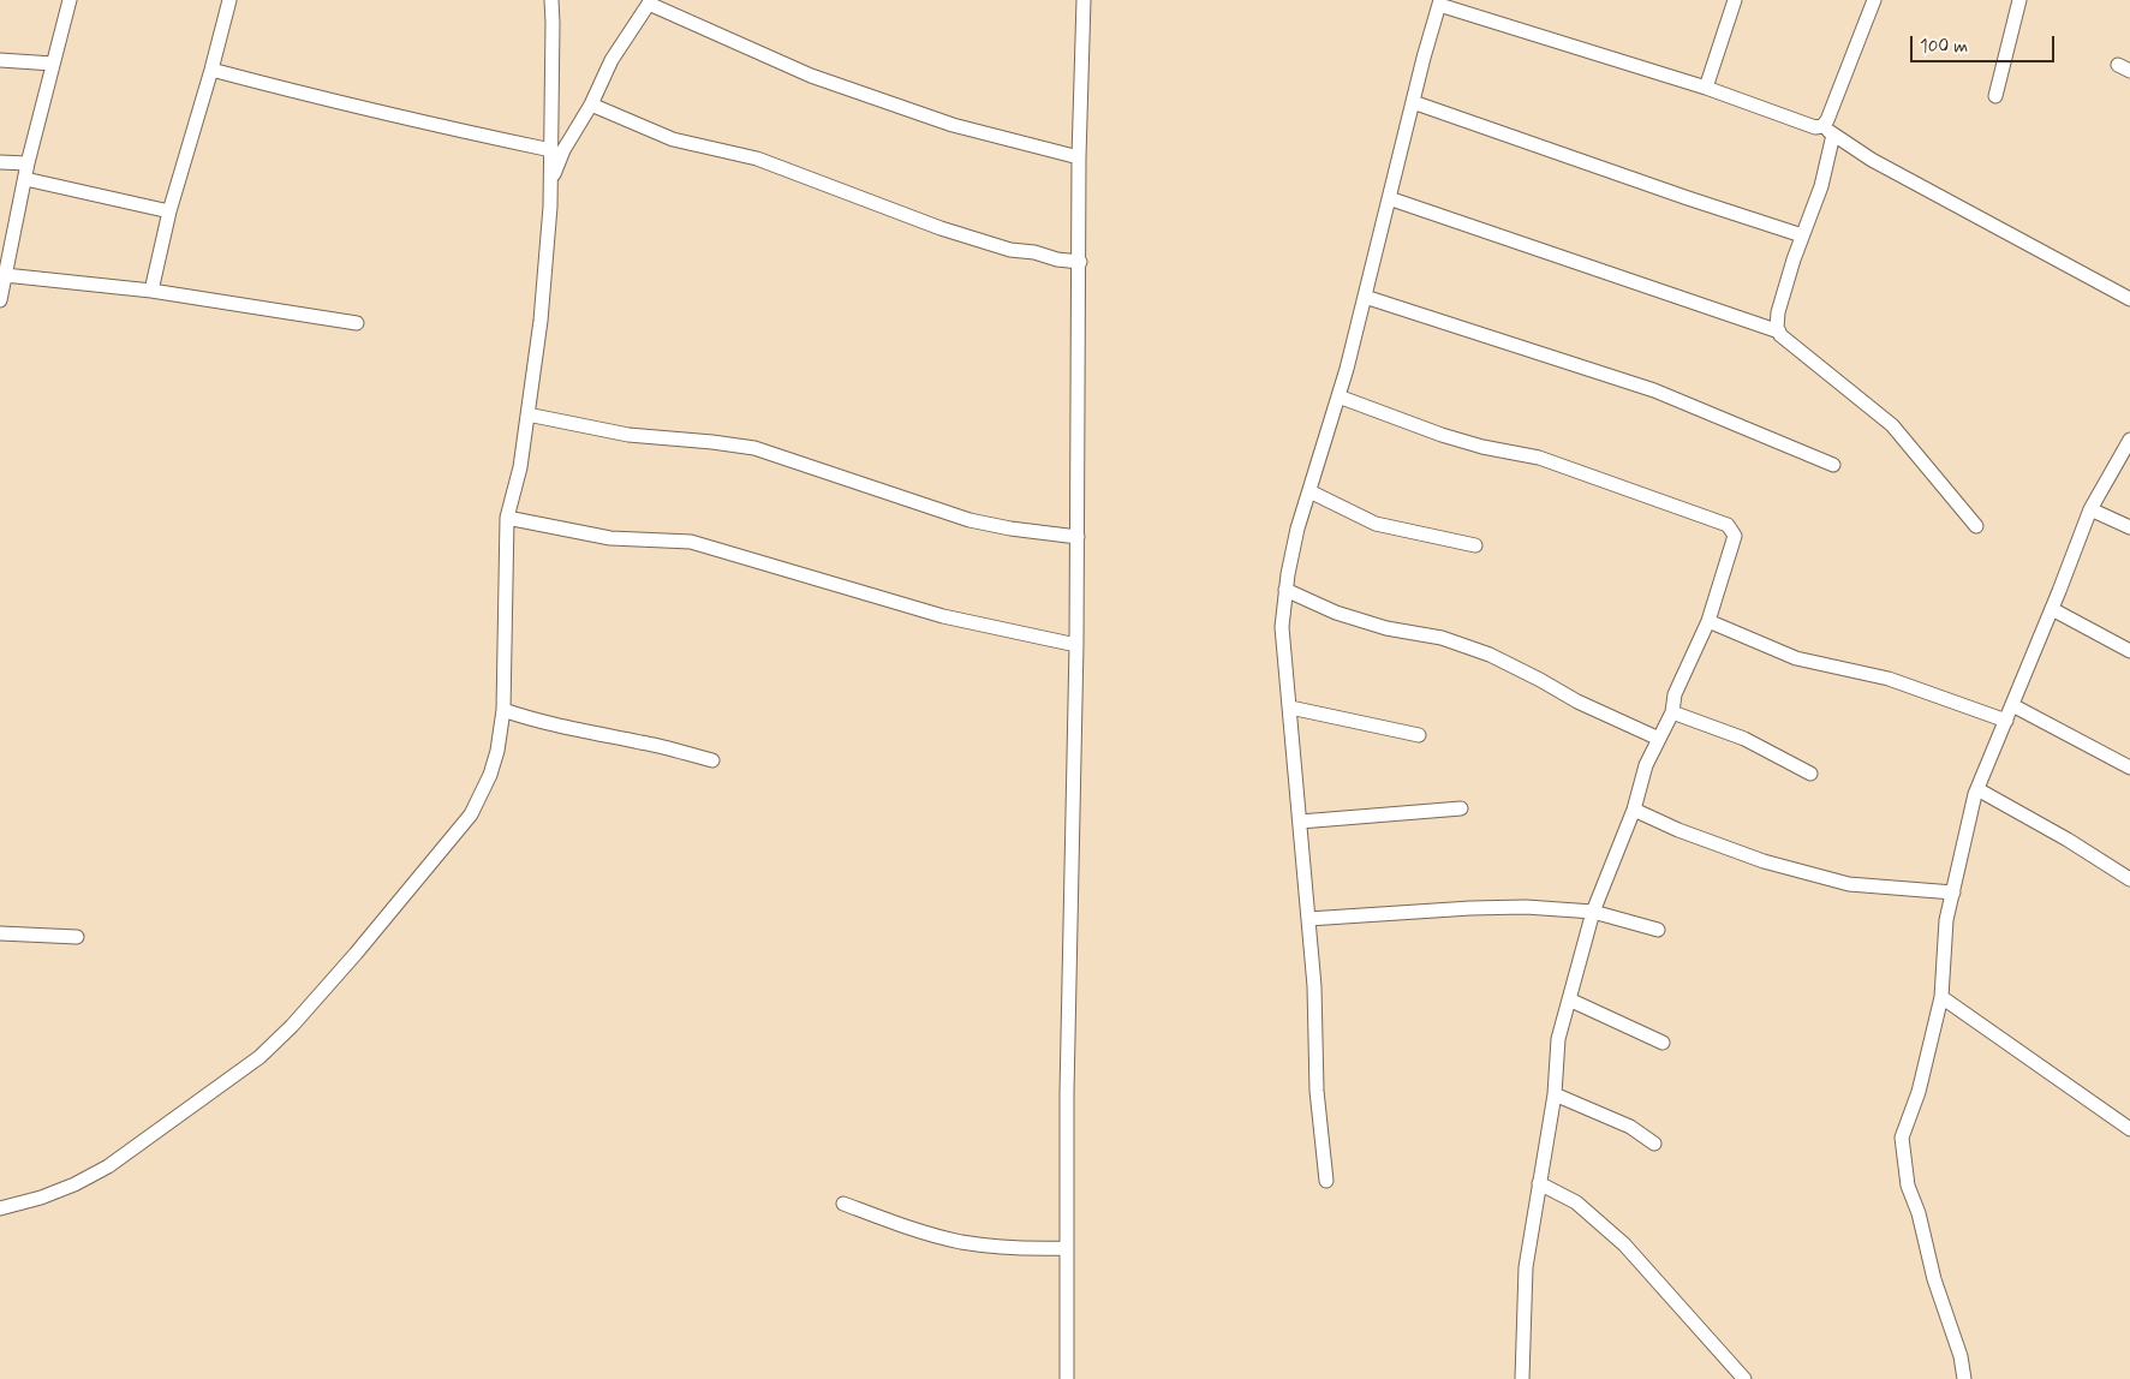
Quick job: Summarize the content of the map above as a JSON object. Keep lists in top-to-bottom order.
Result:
{
  "scale_bar": "100 m"
}
